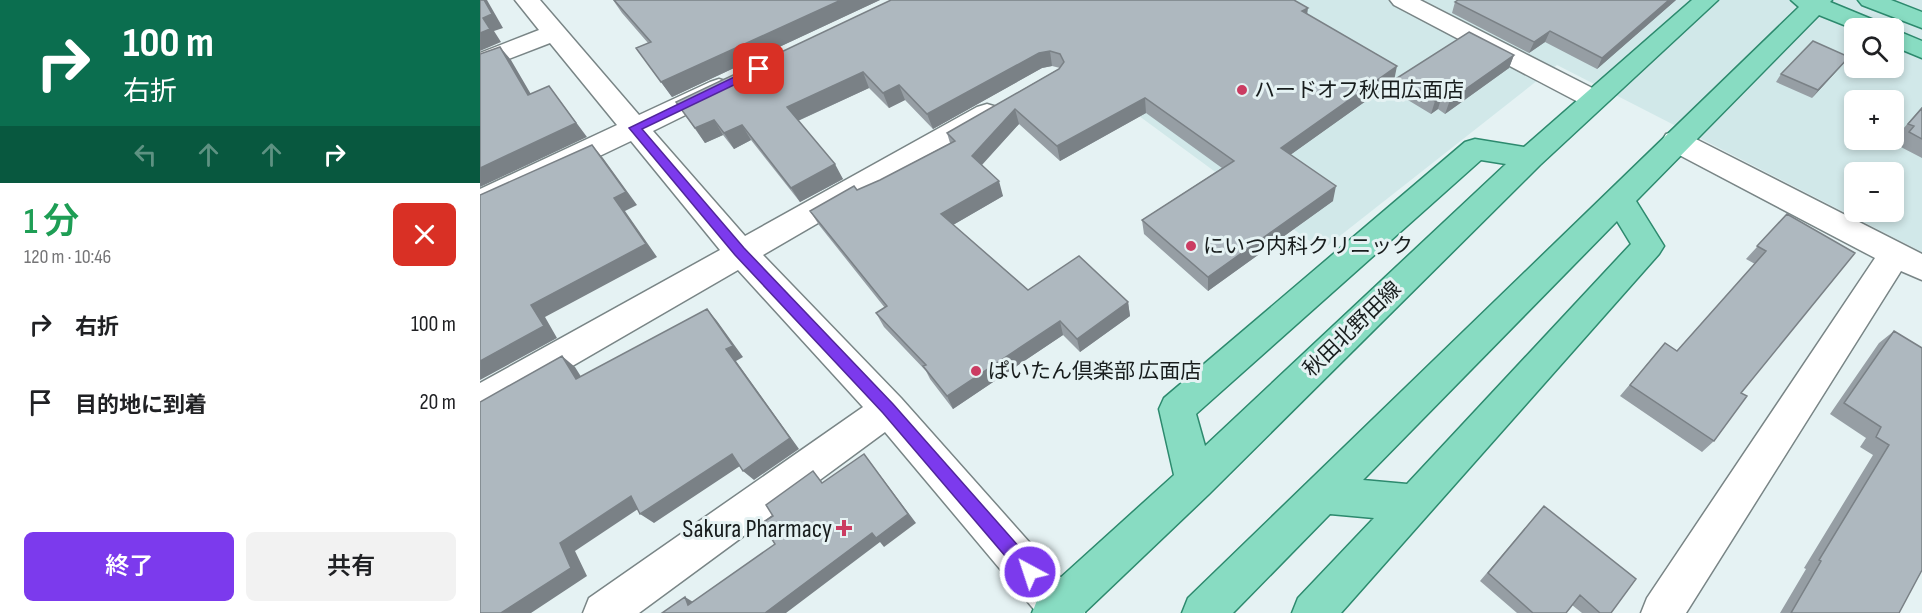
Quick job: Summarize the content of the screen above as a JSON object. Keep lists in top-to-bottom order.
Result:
{
  "streets": {
    "main road": ["秋田北野田線"]
  },
  "places": {
    "other": ["ハードオフ秋田広面店", "にいつ内科クリニック", "ぱいたん倶楽部 広面店"],
    "health": ["Sakura Pharmacy"]
  },
  "page": {
    "turn": ["100 m", "右折"],
    "map_buttons": ["+", "−"],
    "heading": ["1 分", "120 m · 10:46"],
    "list": [
      {
        "name": "右折",
        "value": "100 m"
      },
      {
        "name": "目的地に到着",
        "value": "20 m"
      }
    ],
    "buttons": ["終了", "共有"]
  }
}
